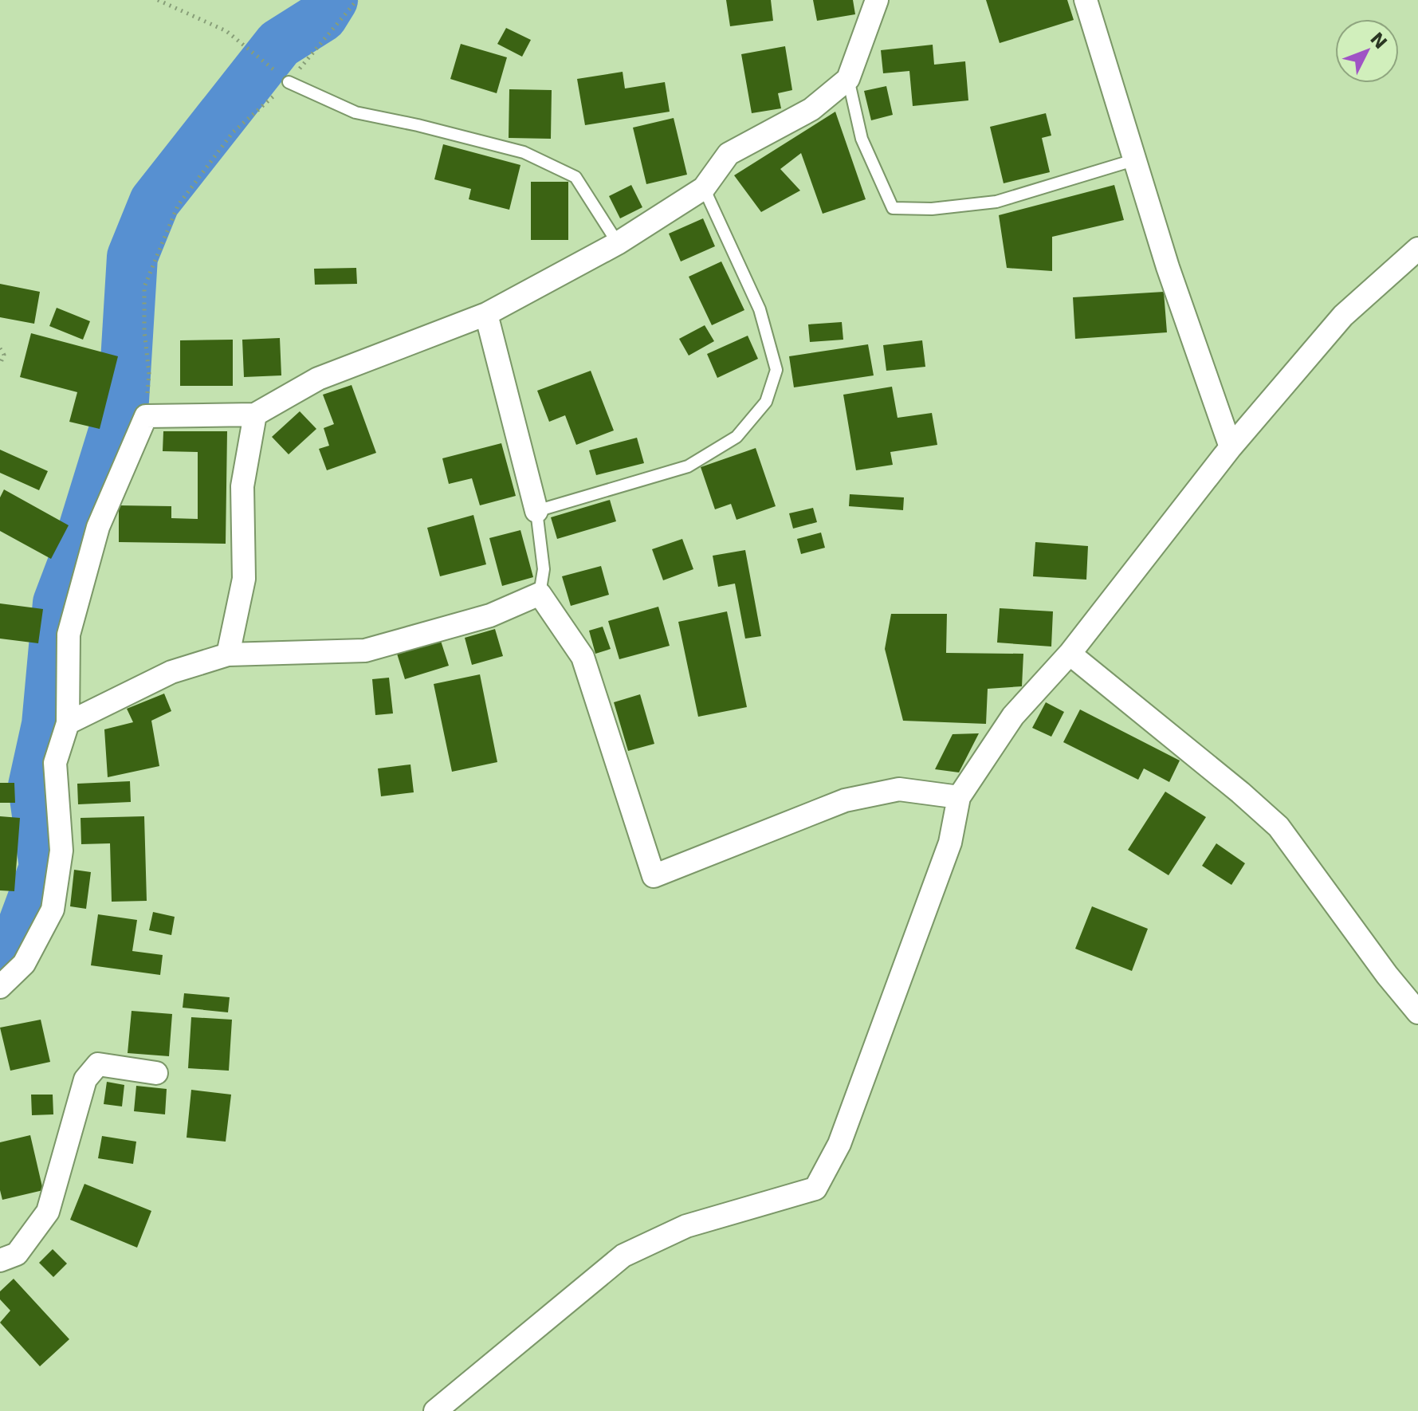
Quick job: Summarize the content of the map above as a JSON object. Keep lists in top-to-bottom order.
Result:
{
  "north": "top right"
}
